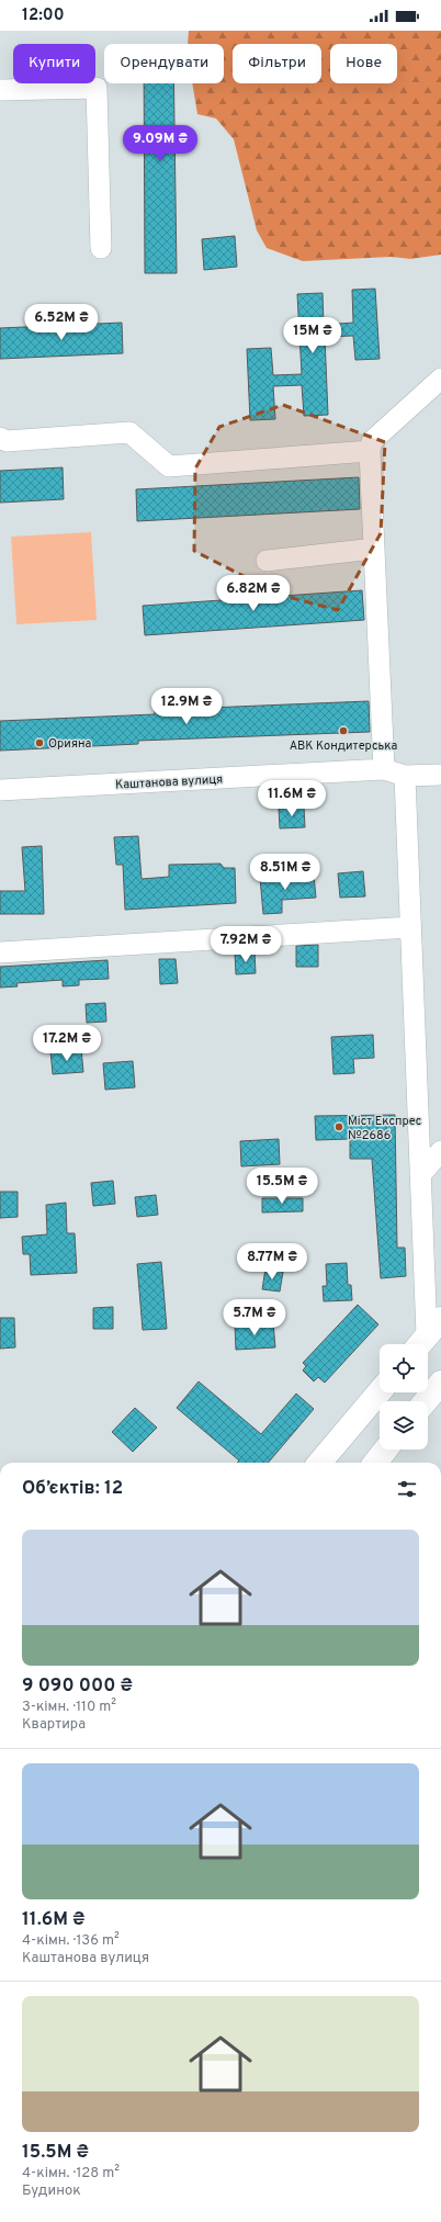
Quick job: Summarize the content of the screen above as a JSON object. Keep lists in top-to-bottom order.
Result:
{
  "streets": {
    "street": ["Каштанова вулиця"]
  },
  "places": ["АВК Кондитерська", "Орияна", "Міст Експрес №2686"],
  "page": {
    "status": "12:00",
    "chip": [
      "Купити",
      "Орендувати",
      "Фільтри",
      "Нове"
    ],
    "price": [
      "9.09M ₴",
      "6.52M ₴",
      "15M ₴",
      "6.82M ₴",
      "12.9M ₴",
      "11.6M ₴",
      "8.51M ₴",
      "7.92M ₴",
      "17.2M ₴",
      "15.5M ₴",
      "8.77M ₴",
      "5.7M ₴"
    ],
    "heading": "Об’єктів: 12",
    "list": [
      {
        "name": "9 090 000 ₴",
        "note": "3-кімн. · 110 m² · Квартира"
      },
      {
        "name": "11.6M ₴",
        "note": "4-кімн. · 136 m² · Каштанова вулиця"
      },
      {
        "name": "15.5M ₴",
        "note": "4-кімн. · 128 m² · Будинок"
      }
    ]
  }
}
